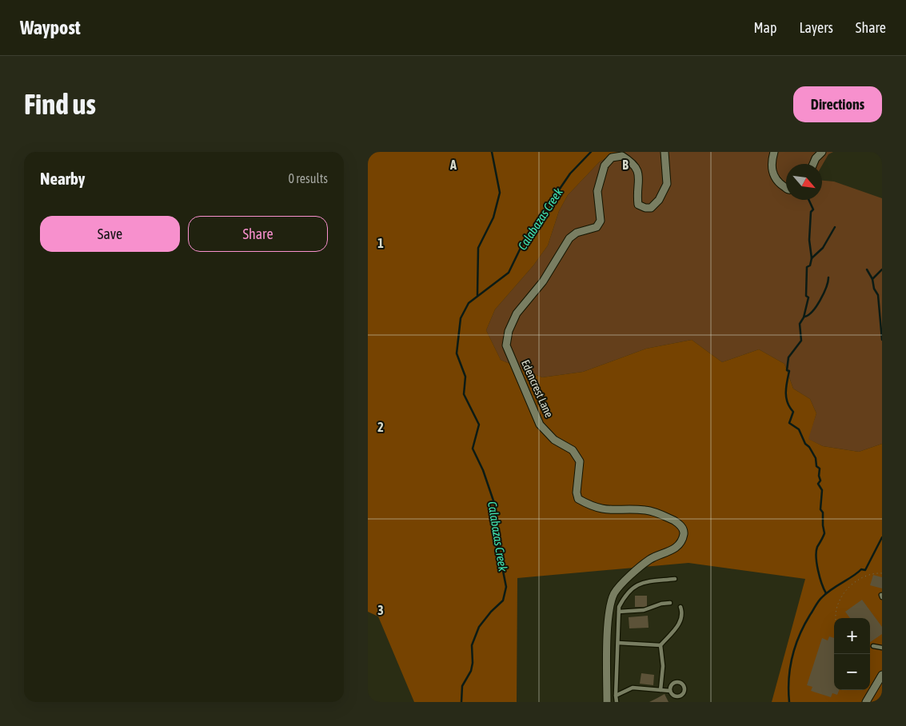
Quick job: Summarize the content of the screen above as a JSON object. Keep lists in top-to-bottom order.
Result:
{
  "streets": {
    "street": ["Edencrest Lane"]
  },
  "water": ["Calabazas Creek"],
  "north": "bottom right",
  "page": {
    "header": "Waypost",
    "nav": ["Map", "Layers", "Share"],
    "buttons": [
      "Directions",
      ["Save", "Share"]
    ],
    "title": "Find us",
    "heading": ["Nearby", "0 results"],
    "map_buttons": ["+", "−"]
  },
  "grid": {
    "columns": ["A", "B"],
    "rows": ["1", "2", "3"]
  }
}
